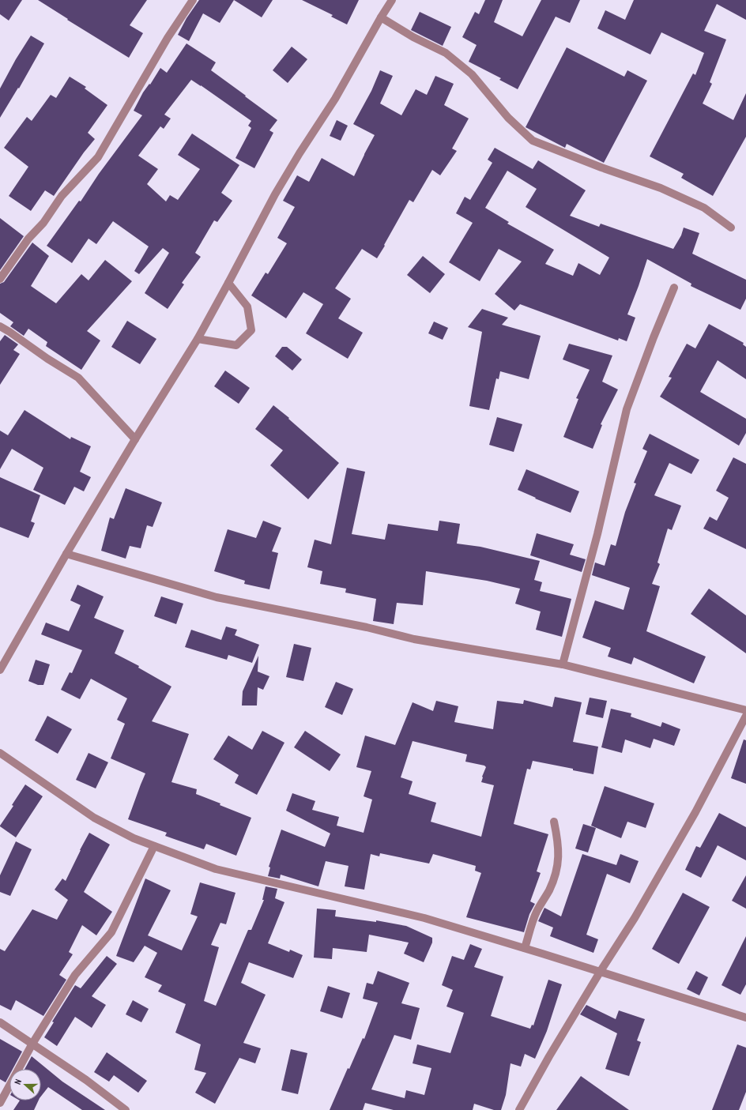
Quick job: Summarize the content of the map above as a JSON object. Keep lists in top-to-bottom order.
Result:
{
  "north": "left"
}
